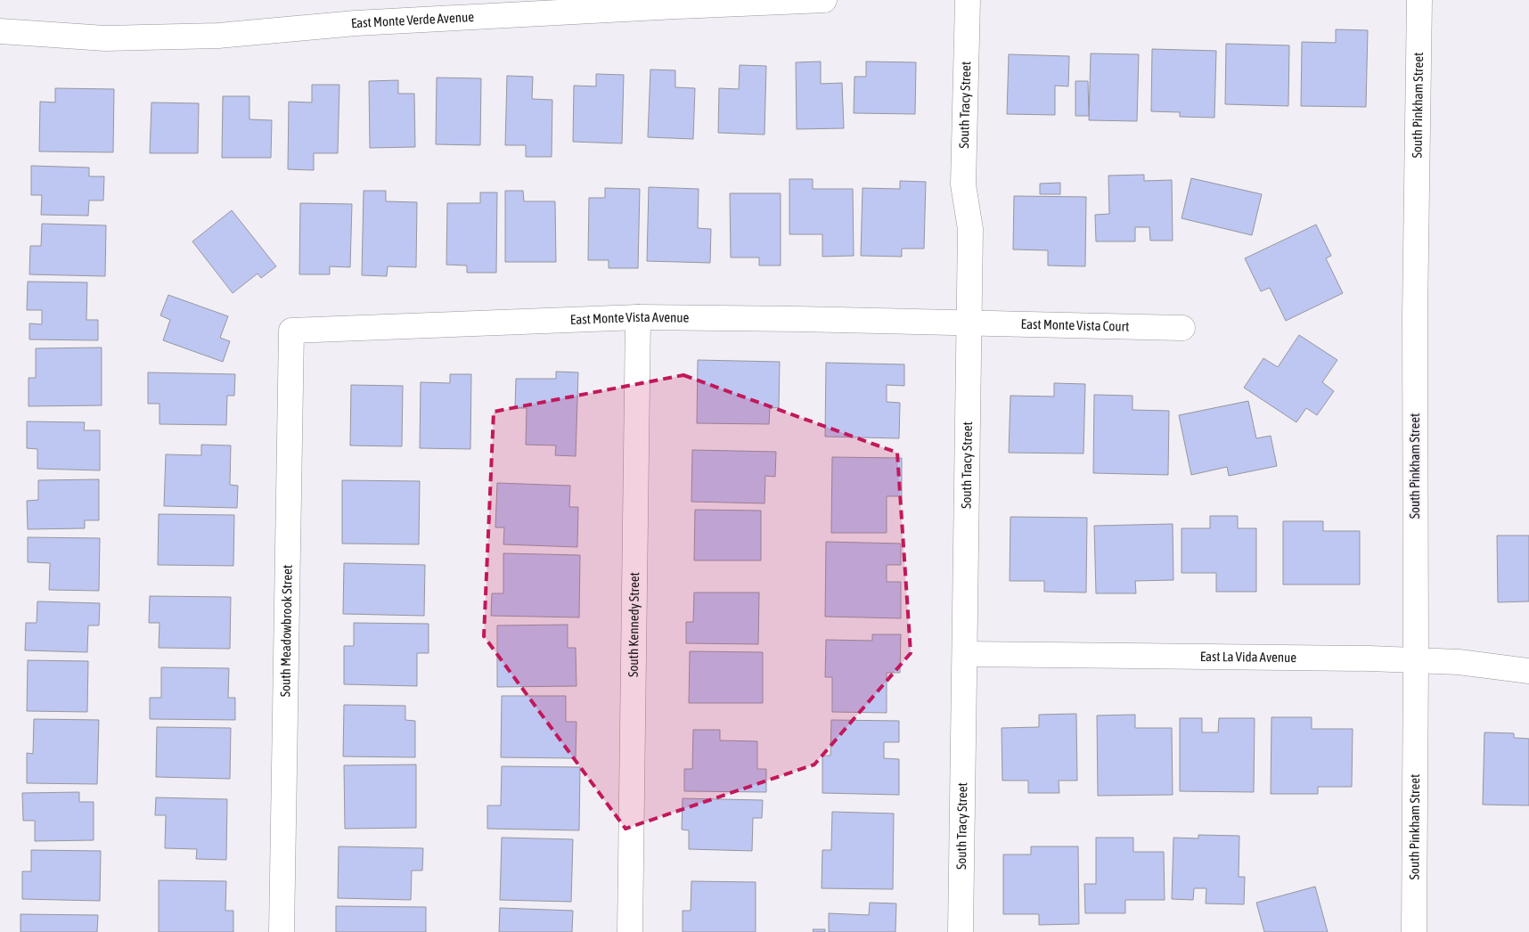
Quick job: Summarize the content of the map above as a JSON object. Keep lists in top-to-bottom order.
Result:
{
  "streets": {
    "street": [
      "East Monte Verde Avenue",
      "South Tracy Street",
      "South Pinkham Street",
      "East Monte Vista Avenue",
      "East Monte Vista Court",
      "South Kennedy Street",
      "South Meadowbrook Street",
      "East La Vida Avenue"
    ]
  },
  "crossings": [
    ["South Tracy Street", "East Monte Vista Avenue"],
    ["South Tracy Street", "East Monte Vista Court"],
    ["South Tracy Street", "East La Vida Avenue"],
    ["South Pinkham Street", "East La Vida Avenue"],
    ["East Monte Vista Avenue", "East Monte Vista Court"],
    ["East Monte Vista Avenue", "South Kennedy Street"],
    ["East Monte Vista Avenue", "South Meadowbrook Street"]
  ]
}
